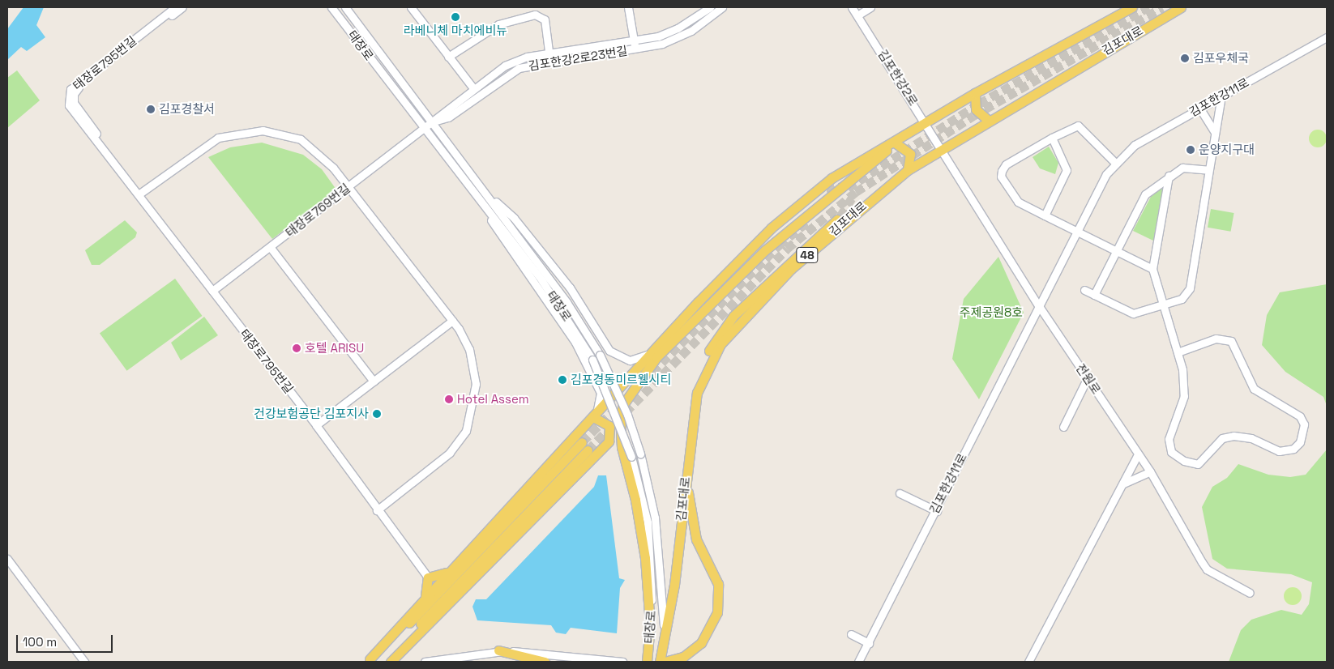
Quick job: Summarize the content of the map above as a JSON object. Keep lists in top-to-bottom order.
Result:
{
  "streets": {
    "main road": ["김포대로", "태장로", "48"],
    "street": [
      "김포한강2로23번길",
      "태장로795번길",
      "김포한강2로",
      "김포한강11로",
      "태장로769번길",
      "전원로"
    ]
  },
  "crossings": [
    ["김포대로", "태장로"],
    ["김포대로", "김포한강2로"],
    ["김포대로", "전원로"],
    ["태장로", "김포한강2로23번길"],
    ["태장로", "태장로769번길"],
    ["김포한강2로23번길", "태장로769번길"],
    ["태장로795번길", "태장로769번길"],
    ["김포한강2로", "전원로"],
    ["김포한강11로", "전원로"]
  ],
  "parks": ["주제공원8호"],
  "places": [
    "라베니체 마치에비뉴",
    "김포우체국",
    "김포경찰서",
    "운양지구대",
    "호텔 ARISU",
    "김포경동미르웰시티",
    "Hotel Assem",
    "건강보험공단 김포지사"
  ],
  "scale_bar": "100 m"
}
